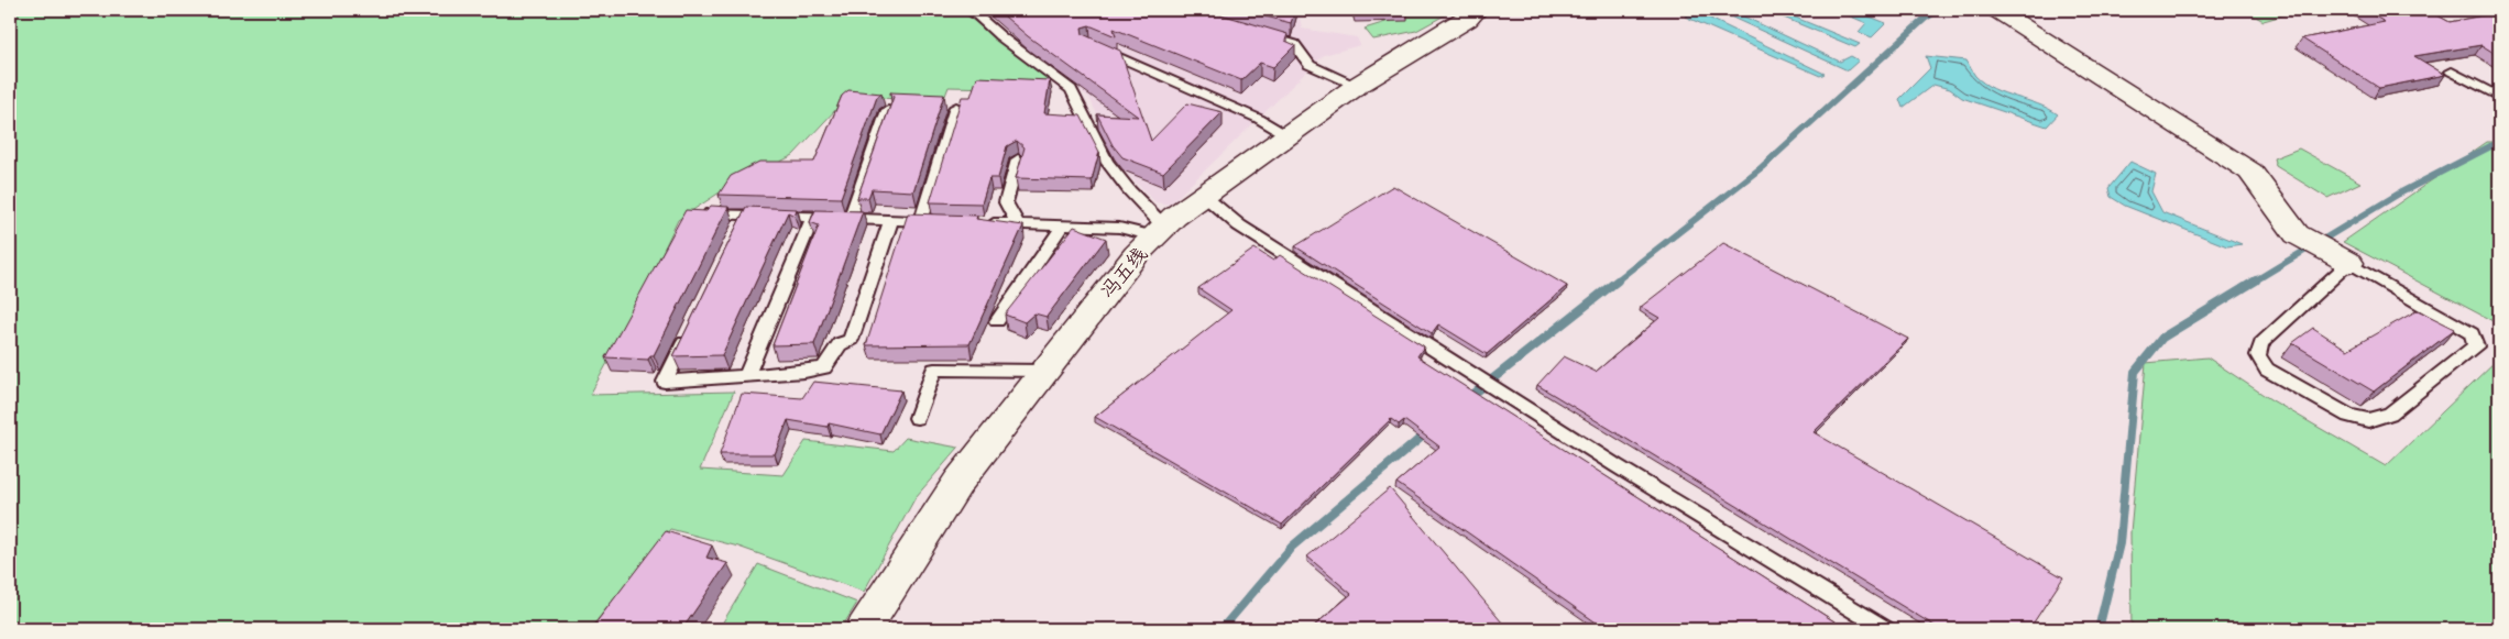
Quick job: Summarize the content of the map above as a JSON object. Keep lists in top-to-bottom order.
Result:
{
  "streets": {
    "street": ["冯五线"]
  }
}
